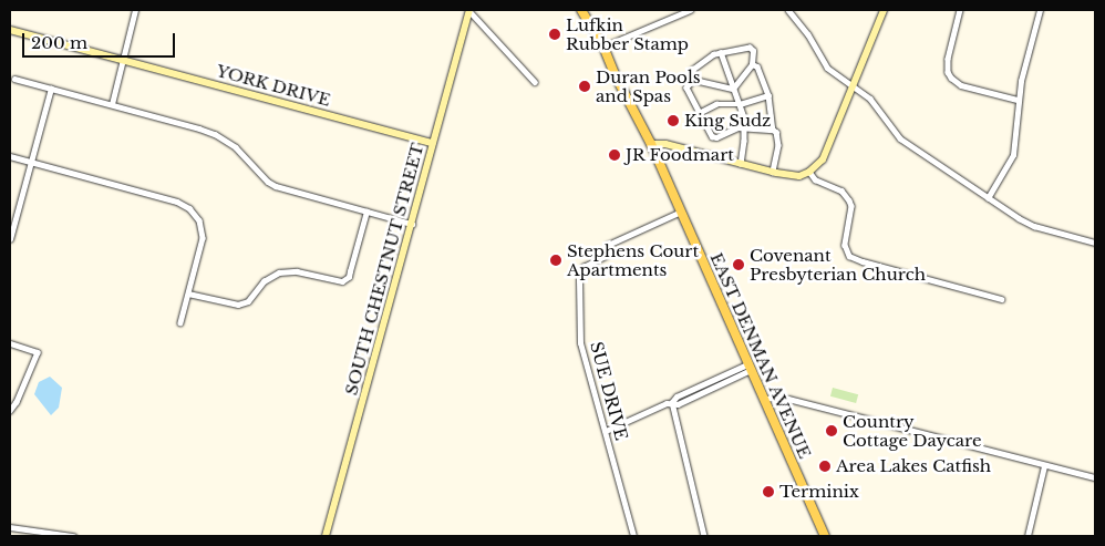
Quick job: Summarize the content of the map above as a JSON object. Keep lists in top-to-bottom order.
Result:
{
  "streets": {
    "main road": ["EAST DENMAN AVENUE"],
    "street": ["YORK DRIVE", "SOUTH CHESTNUT STREET", "SUE DRIVE"]
  },
  "crossings": [
    ["YORK DRIVE", "SOUTH CHESTNUT STREET"],
    ["EAST DENMAN AVENUE", "SUE DRIVE"]
  ],
  "places": [
    "Lufkin Rubber Stamp",
    "Duran Pools and Spas",
    "King Sudz",
    "JR Foodmart",
    "Stephens Court Apartments",
    "Covenant Presbyterian Church",
    "Country Cottage Daycare",
    "Area Lakes Catfish",
    "Terminix"
  ],
  "scale_bar": "200 m"
}
